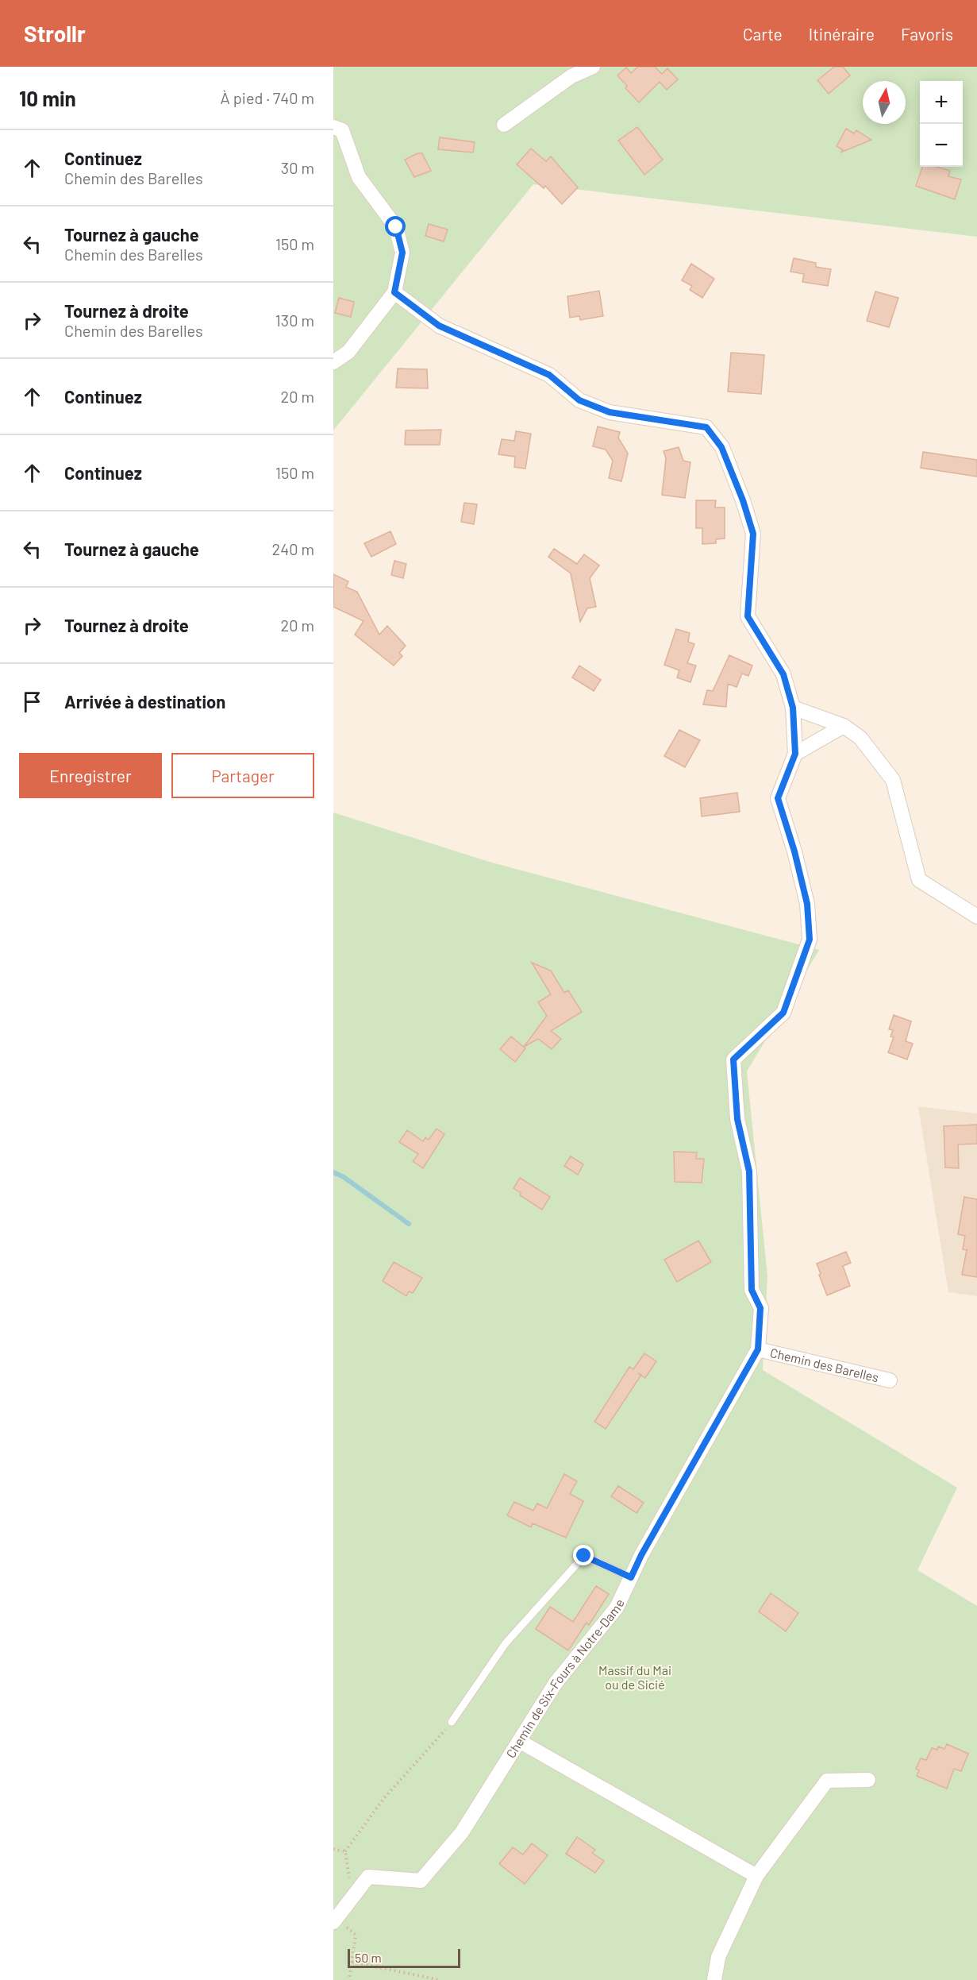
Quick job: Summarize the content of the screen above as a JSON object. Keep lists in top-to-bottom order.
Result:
{
  "streets": {
    "street": ["Chemin des Barelles", "Chemin de Six-Fours à Notre-Dame"]
  },
  "crossings": [
    ["Chemin des Barelles", "Chemin de Six-Fours à Notre-Dame"]
  ],
  "parks": ["Massif du Mai ou de Sicié"],
  "scale_bar": "50 m",
  "north": "top",
  "page": {
    "header": "Strollr",
    "nav": ["Carte", "Itinéraire", "Favoris"],
    "heading": ["10 min", "À pied · 740 m"],
    "map_buttons": ["+", "−"],
    "list": [
      ["Continuez", "Chemin des Barelles", "30 m"],
      ["Tournez à gauche", "Chemin des Barelles", "150 m"],
      ["Tournez à droite", "Chemin des Barelles", "130 m"],
      ["Continuez", "20 m"],
      ["Continuez", "150 m"],
      ["Tournez à gauche", "240 m"],
      ["Tournez à droite", "20 m"],
      "Arrivée à destination"
    ],
    "buttons": ["Enregistrer", "Partager"],
    "scale": "50 m"
  }
}
